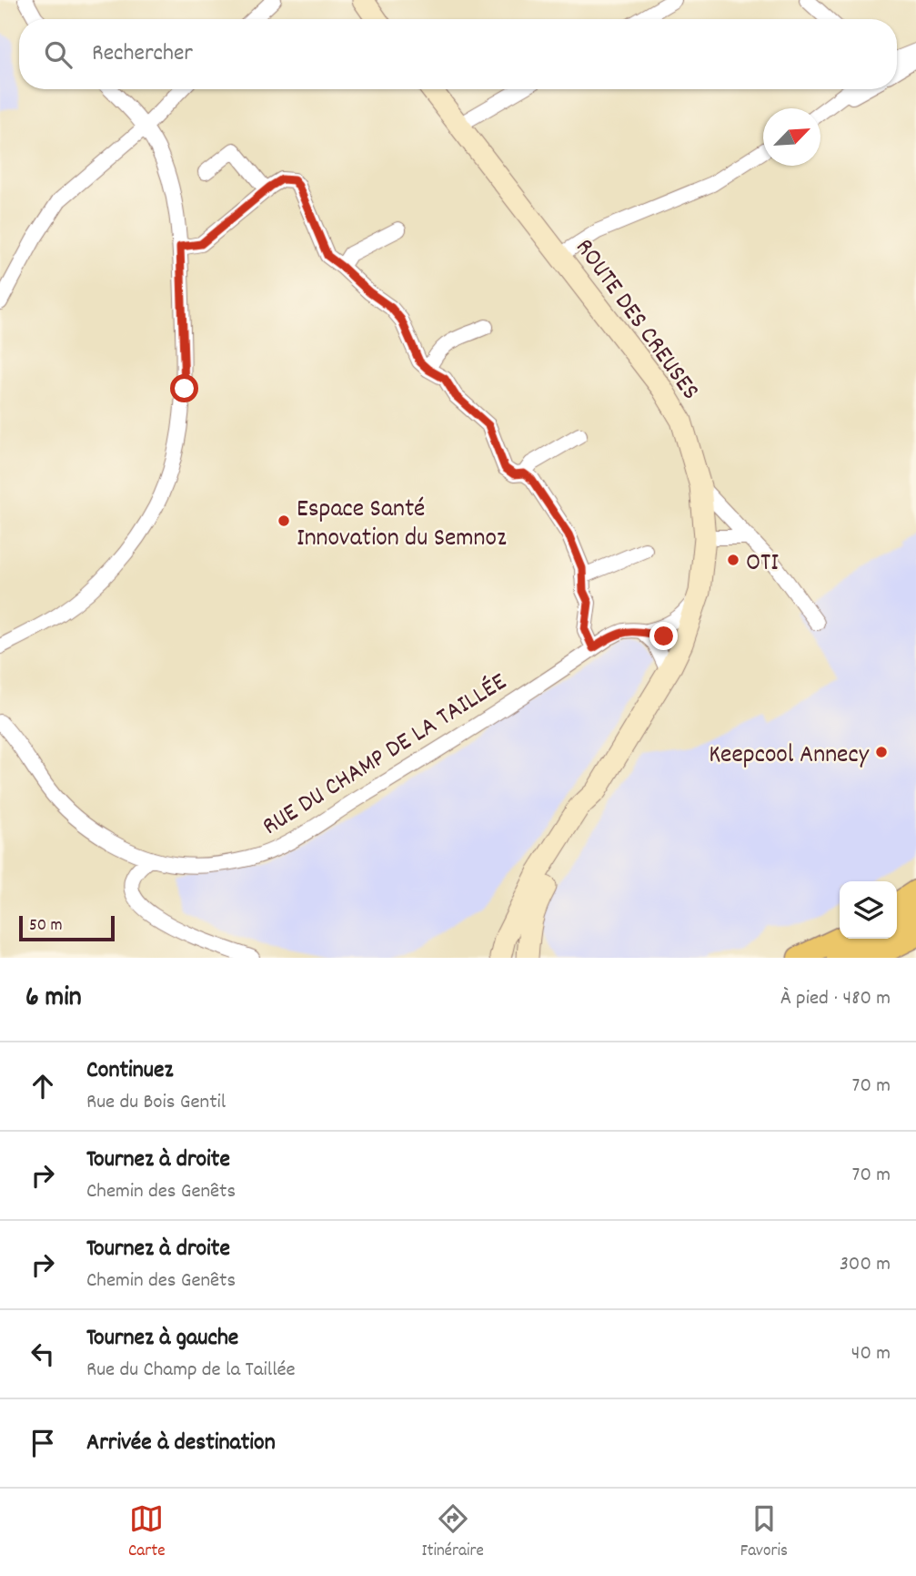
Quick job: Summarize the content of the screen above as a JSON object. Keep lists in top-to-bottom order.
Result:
{
  "streets": {
    "main road": ["ROUTE DES CREUSES"],
    "street": ["RUE DU CHAMP DE LA TAILLÉE"]
  },
  "crossings": [
    ["ROUTE DES CREUSES", "RUE DU CHAMP DE LA TAILLÉE"]
  ],
  "places": ["Espace Santé Innovation du Semnoz", "OTI", "Keepcool Annecy"],
  "scale_bar": "50 m",
  "north": "top right",
  "page": {
    "search": "Rechercher",
    "scale": "50 m",
    "heading": ["6 min", "À pied · 480 m"],
    "list": [
      ["Continuez", "Rue du Bois Gentil", "70 m"],
      ["Tournez à droite", "Chemin des Genêts", "70 m"],
      ["Tournez à droite", "Chemin des Genêts", "300 m"],
      ["Tournez à gauche", "Rue du Champ de la Taillée", "40 m"],
      "Arrivée à destination"
    ],
    "nav": ["Carte", "Itinéraire", "Favoris"]
  }
}
